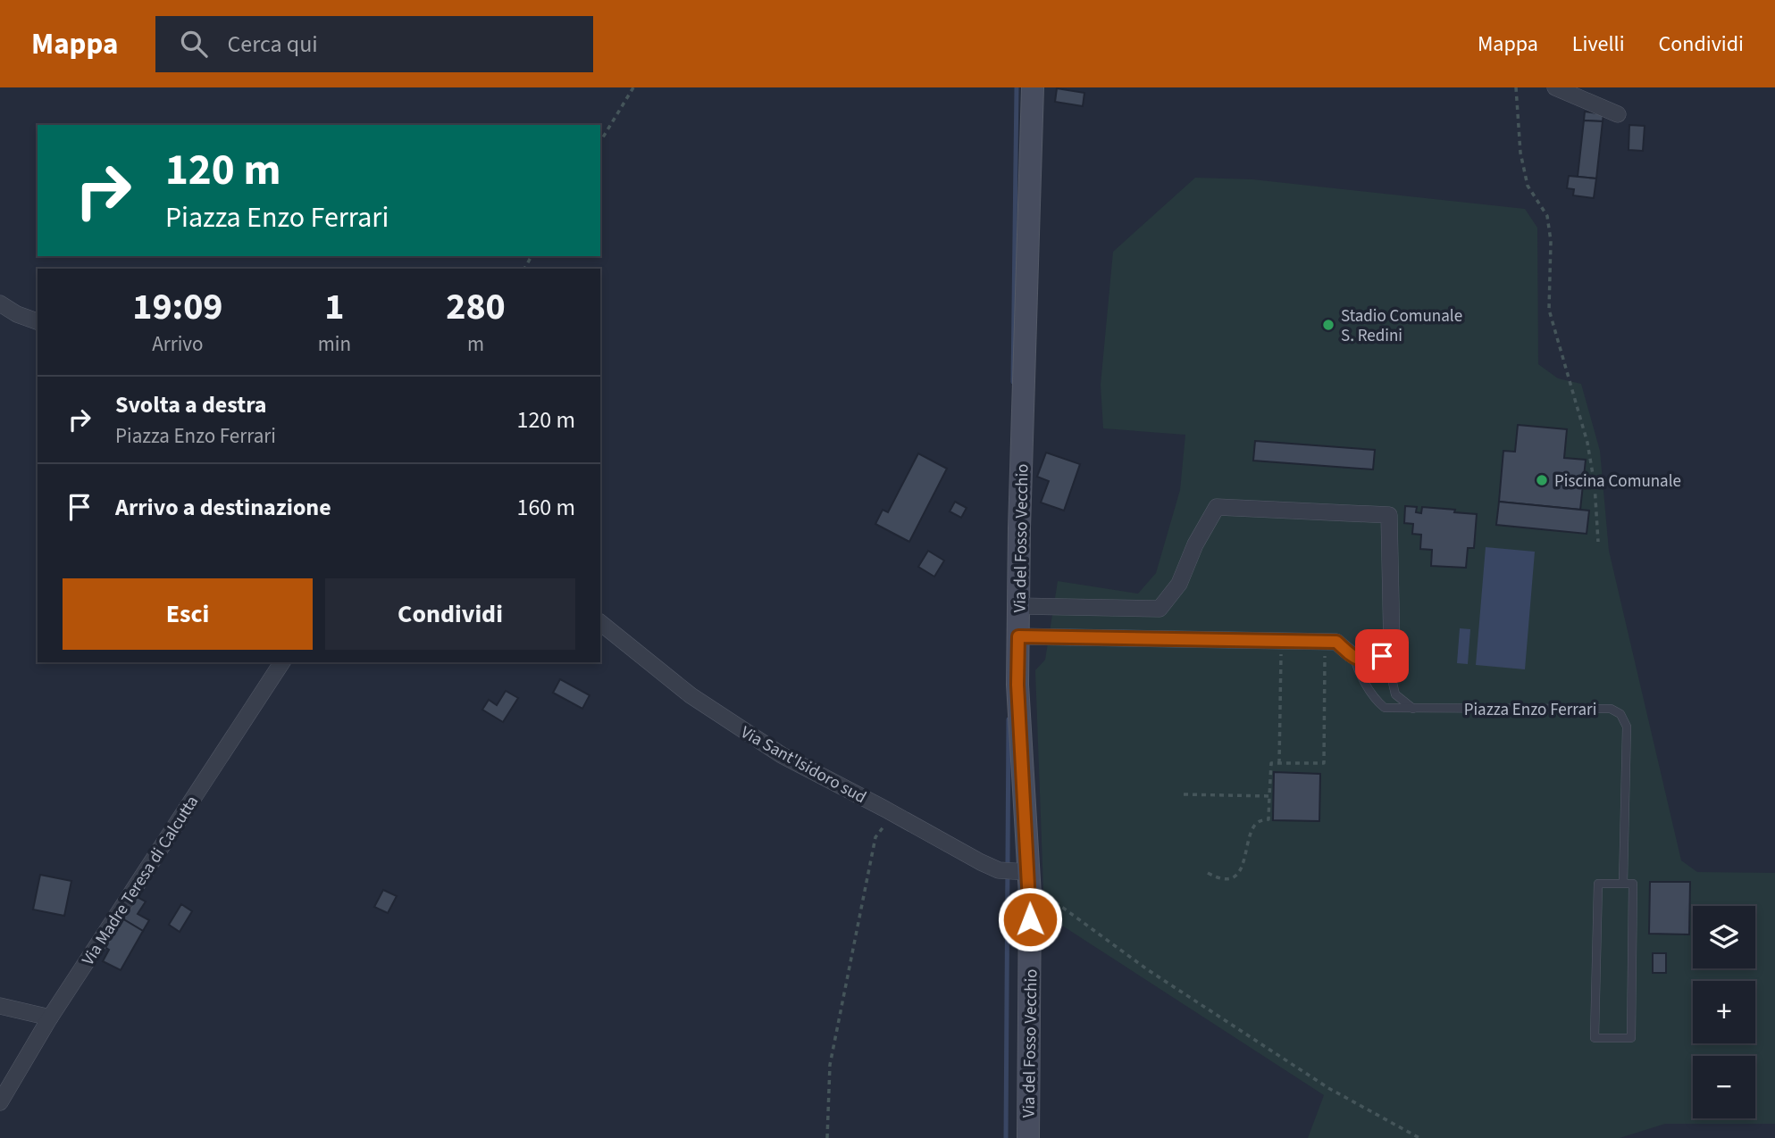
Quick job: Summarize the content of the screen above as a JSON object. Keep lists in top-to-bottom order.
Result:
{
  "streets": {
    "street": ["Via del Fosso Vecchio", "Via Sant'Isidoro sud", "Via Madre Teresa di Calcutta"],
    "lane": ["Piazza Enzo Ferrari"]
  },
  "crossings": [
    ["Via del Fosso Vecchio", "Via Sant'Isidoro sud"]
  ],
  "places": ["Stadio Comunale S. Redini", "Piscina Comunale"],
  "page": {
    "header": "Mappa",
    "search": "Cerca qui",
    "nav": ["Mappa", "Livelli", "Condividi"],
    "turn": ["120 m", "Piazza Enzo Ferrari"],
    "eta": [
      "19:09",
      "Arrivo",
      "1",
      "min",
      "280",
      "m"
    ],
    "list": [
      {
        "name": "Svolta a destra",
        "note": "Piazza Enzo Ferrari",
        "value": "120 m"
      },
      {
        "name": "Arrivo a destinazione",
        "value": "160 m"
      }
    ],
    "buttons": ["Esci", "Condividi"],
    "map_buttons": ["+", "−"]
  }
}
